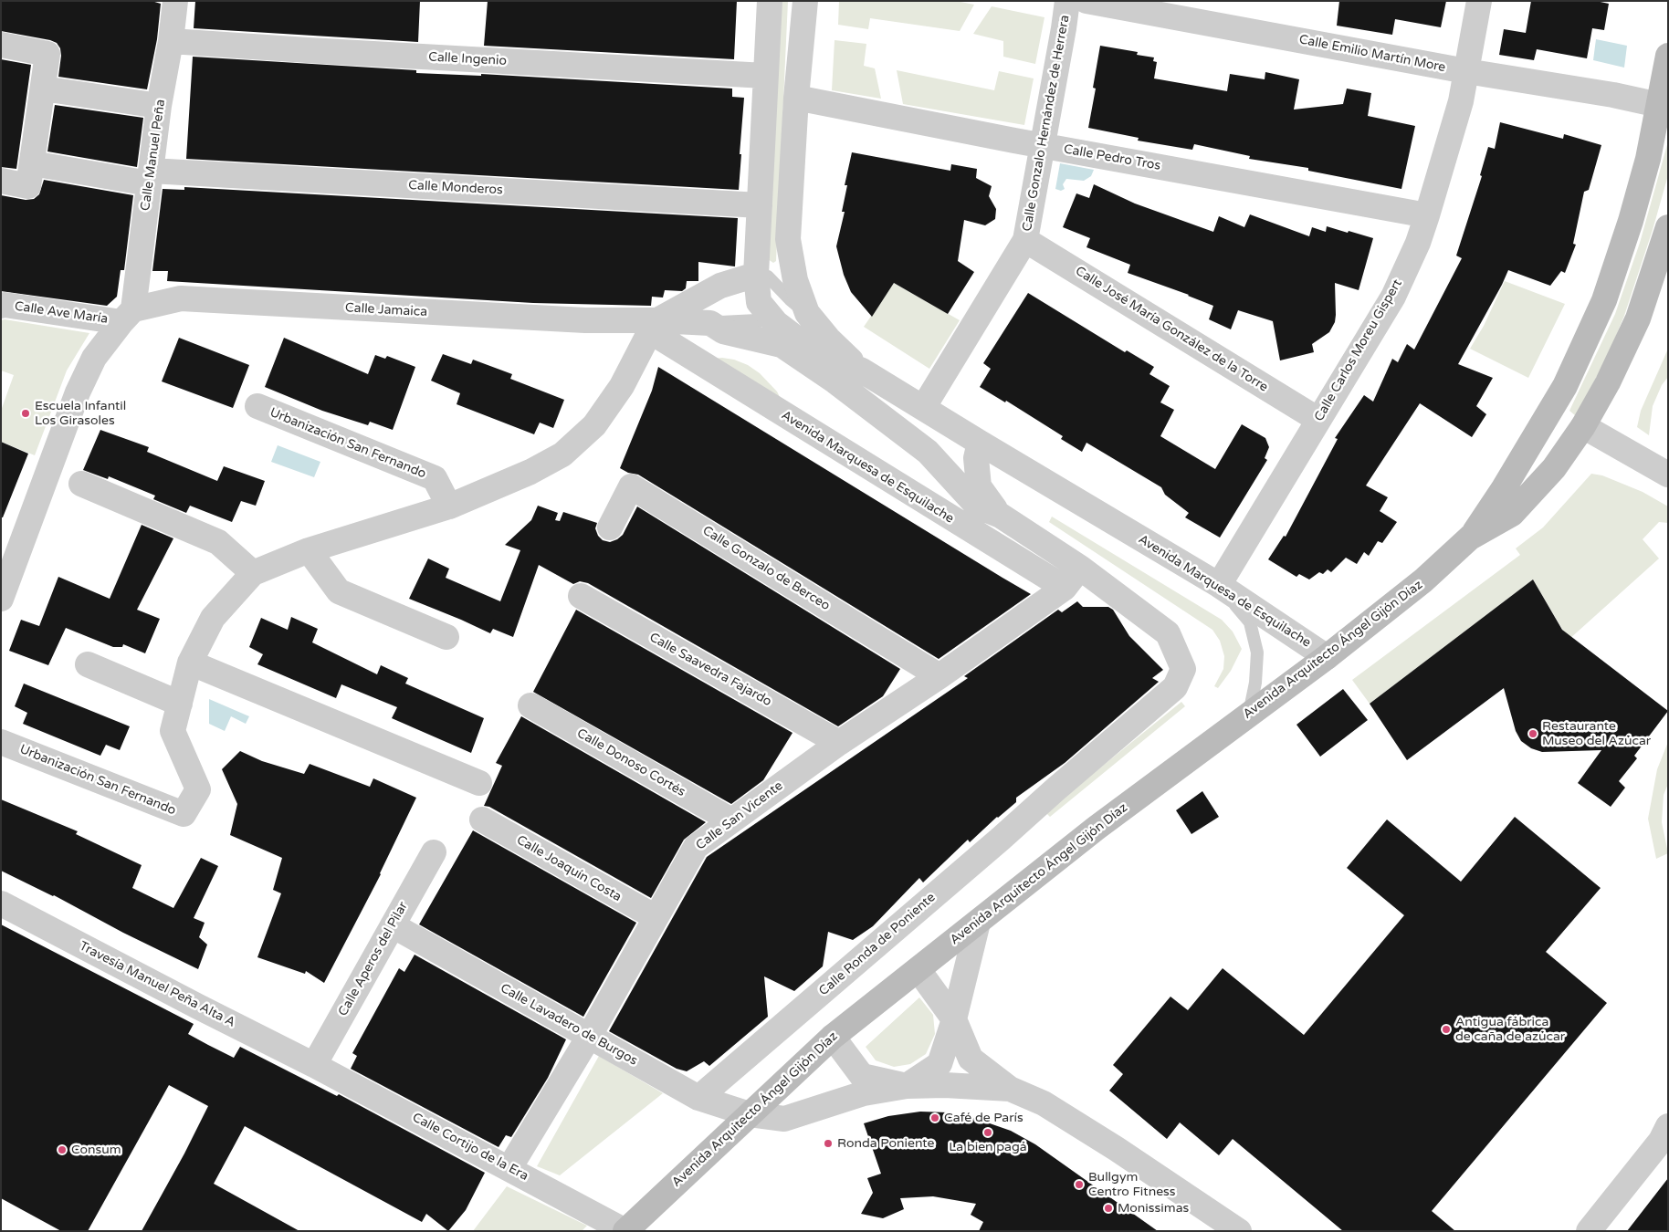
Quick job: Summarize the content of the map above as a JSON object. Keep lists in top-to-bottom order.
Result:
{
  "streets": {
    "main road": ["Avenida Arquitecto Ángel Gijón Díaz"],
    "street": [
      "Calle Emilio Martín More",
      "Calle Ingenio",
      "Calle Gonzalo Hernández de Herrera",
      "Calle Manuel Peña",
      "Calle Pedro Tros",
      "Calle Monderos",
      "Calle Jamaica",
      "Calle Ave María",
      "Calle José María González de la Torre",
      "Calle Carlos Moreu Gispert",
      "Urbanización San Fernando",
      "Avenida Marquesa de Esquilache",
      "Calle Gonzalo de Berceo",
      "Calle Saavedra Fajardo",
      "Calle Donoso Cortés",
      "Calle San Vicente",
      "Calle Joaquín Costa",
      "Calle Ronda de Poniente",
      "Calle Aperos del Pilar",
      "Travesía Manuel Peña Alta A",
      "Calle Lavadero de Burgos",
      "Calle Cortijo de la Era"
    ]
  },
  "crossings": [
    ["Calle Emilio Martín More", "Calle Carlos Moreu Gispert"],
    ["Calle Emilio Martín More", "Avenida Arquitecto Ángel Gijón Díaz"],
    ["Calle Ingenio", "Calle Manuel Peña"],
    ["Calle Ingenio", "Avenida Marquesa de Esquilache"],
    ["Calle Gonzalo Hernández de Herrera", "Calle Pedro Tros"],
    ["Calle Gonzalo Hernández de Herrera", "Calle José María González de la Torre"],
    ["Calle Gonzalo Hernández de Herrera", "Avenida Marquesa de Esquilache"],
    ["Calle Manuel Peña", "Calle Monderos"],
    ["Calle Manuel Peña", "Calle Jamaica"],
    ["Calle Manuel Peña", "Calle Ave María"],
    ["Calle Pedro Tros", "Calle Carlos Moreu Gispert"],
    ["Calle Pedro Tros", "Avenida Marquesa de Esquilache"],
    ["Calle Monderos", "Avenida Marquesa de Esquilache"],
    ["Calle Jamaica", "Calle Ave María"],
    ["Calle Jamaica", "Urbanización San Fernando"],
    ["Calle Jamaica", "Avenida Marquesa de Esquilache"],
    ["Calle José María González de la Torre", "Calle Carlos Moreu Gispert"],
    ["Calle Carlos Moreu Gispert", "Avenida Marquesa de Esquilache"],
    ["Urbanización San Fernando", "Avenida Marquesa de Esquilache"],
    ["Avenida Marquesa de Esquilache", "Avenida Arquitecto Ángel Gijón Díaz"],
    ["Avenida Marquesa de Esquilache", "Calle San Vicente"],
    ["Avenida Marquesa de Esquilache", "Calle Ronda de Poniente"],
    ["Calle Gonzalo de Berceo", "Calle San Vicente"],
    ["Avenida Arquitecto Ángel Gijón Díaz", "Calle Lavadero de Burgos"],
    ["Avenida Arquitecto Ángel Gijón Díaz", "Calle Cortijo de la Era"],
    ["Calle Saavedra Fajardo", "Calle San Vicente"],
    ["Calle Donoso Cortés", "Calle San Vicente"],
    ["Calle San Vicente", "Calle Joaquín Costa"],
    ["Calle San Vicente", "Calle Lavadero de Burgos"],
    ["Calle San Vicente", "Calle Cortijo de la Era"],
    ["Calle Ronda de Poniente", "Calle Lavadero de Burgos"],
    ["Calle Aperos del Pilar", "Travesía Manuel Peña Alta A"],
    ["Calle Aperos del Pilar", "Calle Lavadero de Burgos"],
    ["Calle Aperos del Pilar", "Calle Cortijo de la Era"],
    ["Travesía Manuel Peña Alta A", "Calle Cortijo de la Era"]
  ],
  "places": [
    "Escuela Infantil Los Girasoles",
    "Restaurante Museo del Azúcar",
    "Antigua fábrica de caña de azúcar",
    "Café de París",
    "La bien pagá",
    "Ronda Poniente",
    "Consum",
    "Bullgym Centro Fitness",
    "Monissimas"
  ]
}
